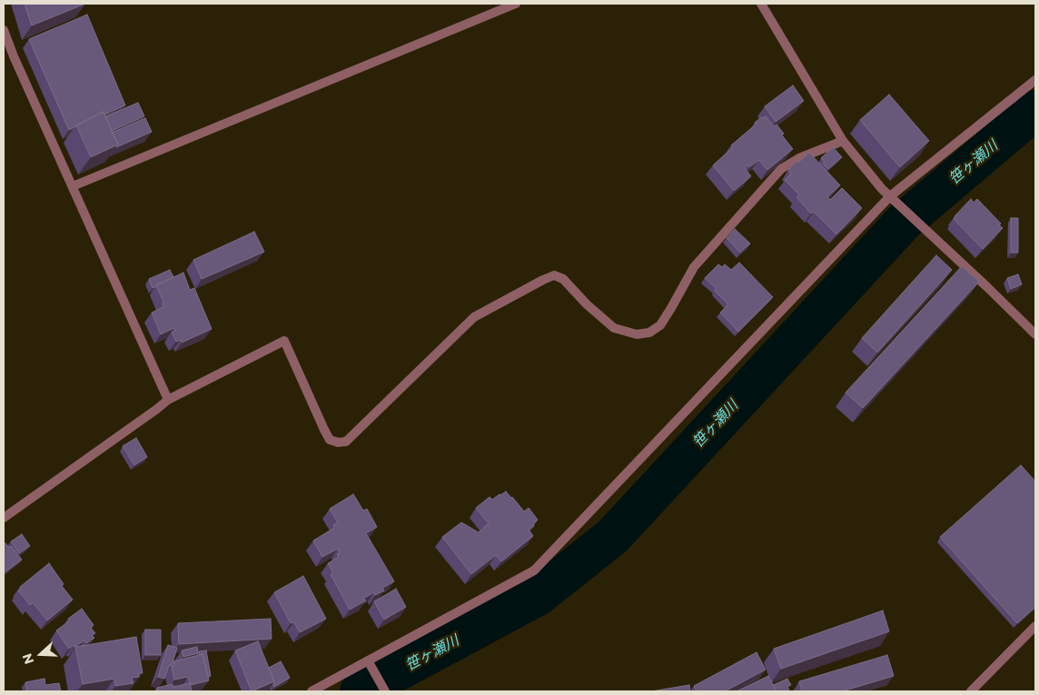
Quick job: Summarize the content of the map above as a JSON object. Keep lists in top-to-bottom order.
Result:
{
  "water": ["笹ヶ瀬川"],
  "north": "left"
}
